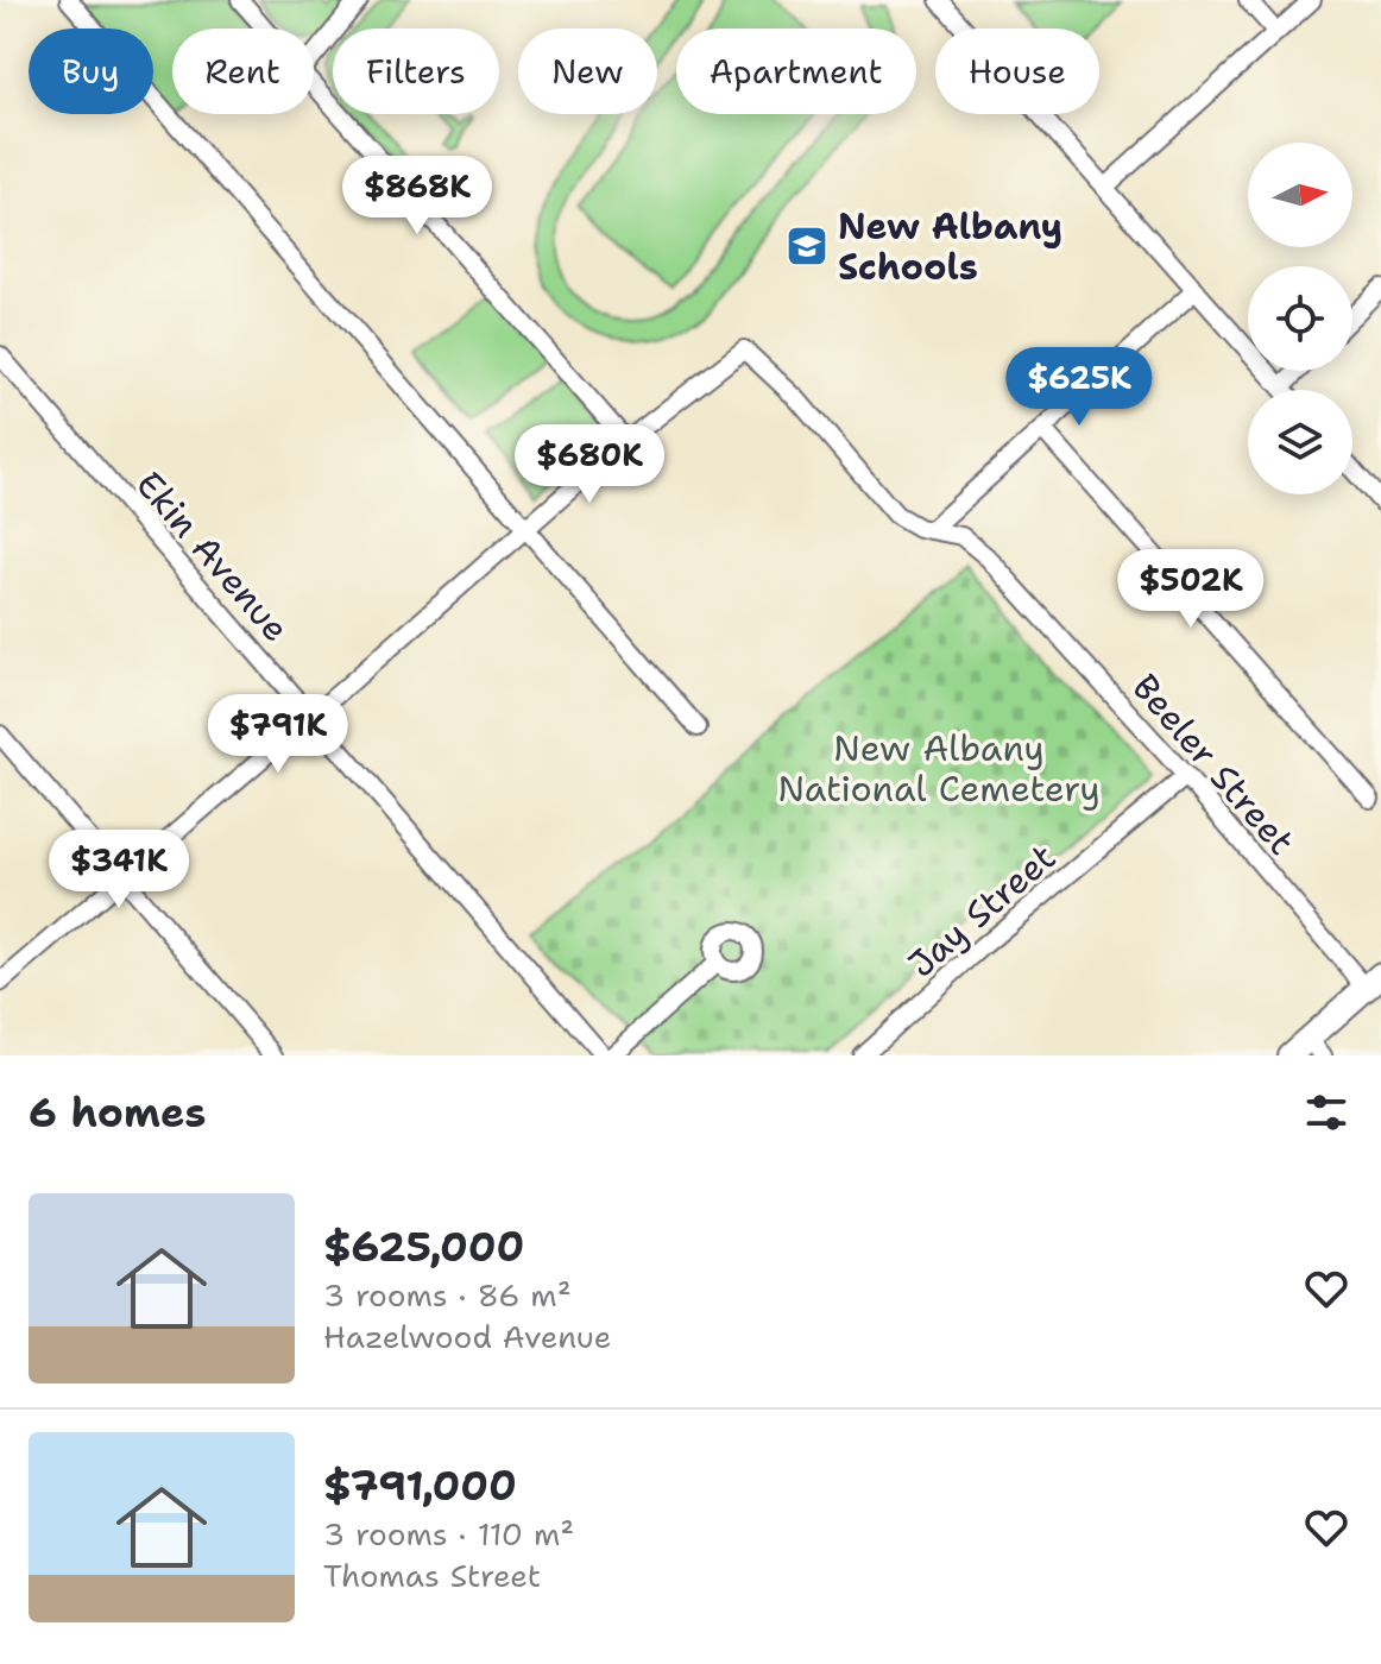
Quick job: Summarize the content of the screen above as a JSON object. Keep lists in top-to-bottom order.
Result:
{
  "streets": {
    "street": ["Ekin Avenue", "Beeler Street", "Jay Street"]
  },
  "crossings": [
    ["Beeler Street", "Jay Street"]
  ],
  "parks": ["New Albany National Cemetery"],
  "places": {
    "school or university": ["New Albany Schools"]
  },
  "north": "right",
  "page": {
    "chip": [
      "Buy",
      "Rent",
      "Filters",
      "New",
      "Apartment",
      "House"
    ],
    "price": [
      "$868K",
      "$625K",
      "$680K",
      "$502K",
      "$791K",
      "$341K"
    ],
    "heading": "6 homes",
    "list": [
      {
        "name": "$625,000",
        "note": "3 rooms · 86 m² · Hazelwood Avenue"
      },
      {
        "name": "$791,000",
        "note": "3 rooms · 110 m² · Thomas Street"
      }
    ]
  }
}
